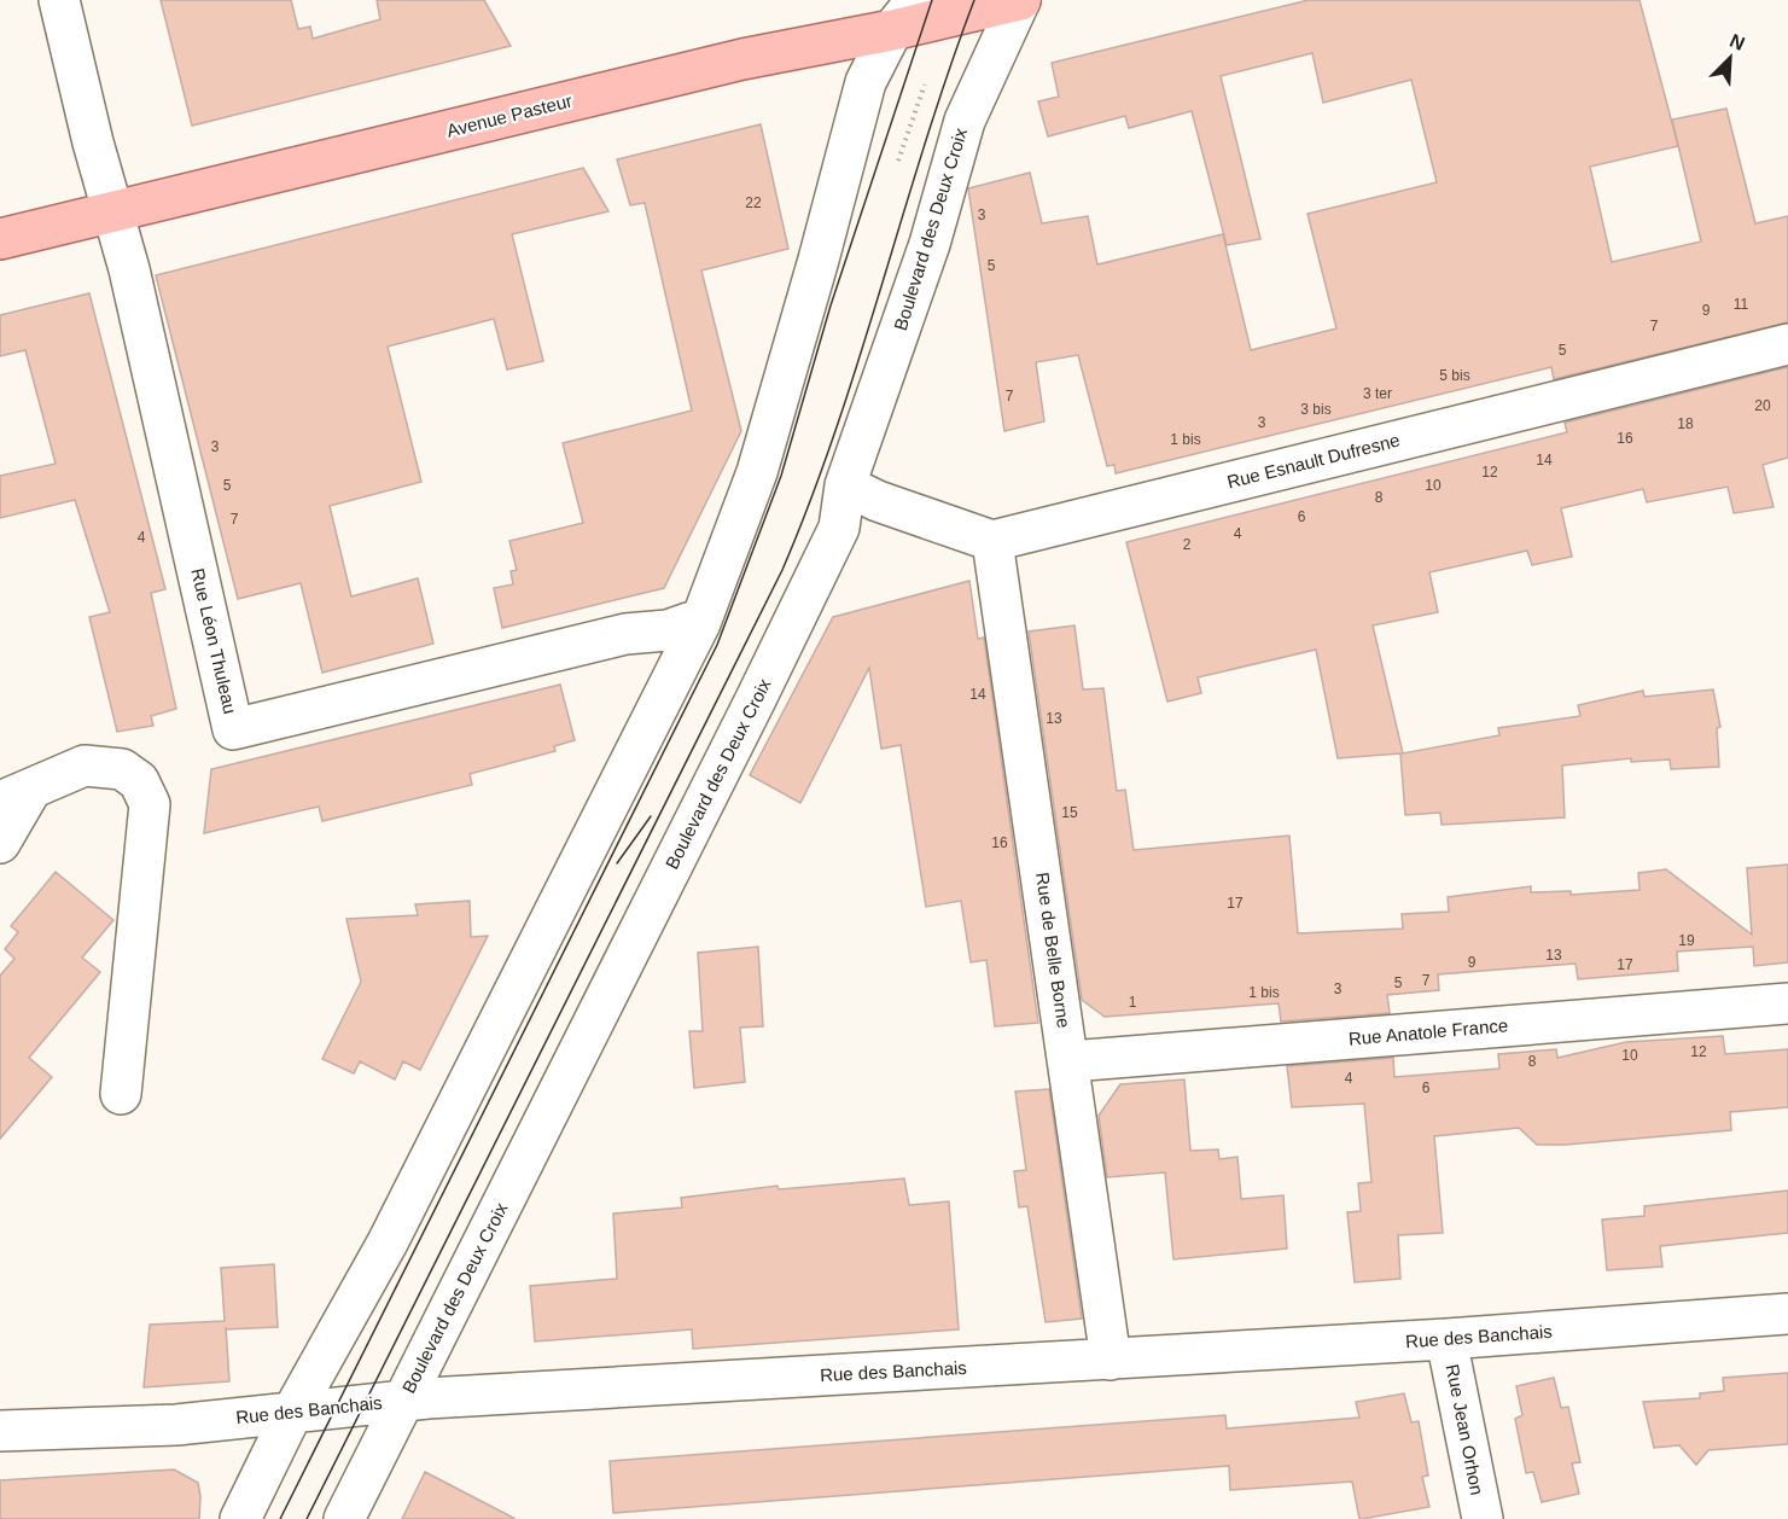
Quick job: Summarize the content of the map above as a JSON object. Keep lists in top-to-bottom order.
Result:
{
  "streets": {
    "main road": ["Avenue Pasteur"],
    "street": [
      "Boulevard des Deux Croix",
      "Rue Esnault Dufresne",
      "Rue Léon Thuleau",
      "Rue de Belle Borne",
      "Rue Anatole France",
      "Rue des Banchais",
      "Rue Jean Orhon"
    ]
  },
  "crossings": [
    ["Avenue Pasteur", "Boulevard des Deux Croix"],
    ["Avenue Pasteur", "Rue Léon Thuleau"],
    ["Boulevard des Deux Croix", "Rue des Banchais"],
    ["Rue Esnault Dufresne", "Rue de Belle Borne"],
    ["Rue de Belle Borne", "Rue Anatole France"],
    ["Rue de Belle Borne", "Rue des Banchais"],
    ["Rue des Banchais", "Rue Jean Orhon"]
  ],
  "house_numbers": [
    "22",
    "3",
    "5",
    "11",
    "9",
    "7",
    "5",
    "5 bis",
    "3 ter",
    "7",
    "20",
    "3 bis",
    "3",
    "18",
    "16",
    "1 bis",
    "3",
    "14",
    "12",
    "5",
    "10",
    "8",
    "6",
    "7",
    "4",
    "4",
    "2",
    "14",
    "13",
    "15",
    "16",
    "17",
    "19",
    "13",
    "9",
    "17",
    "7",
    "5",
    "3",
    "1 bis",
    "1",
    "12",
    "10",
    "8",
    "4",
    "6"
  ],
  "north": "top right"
}
